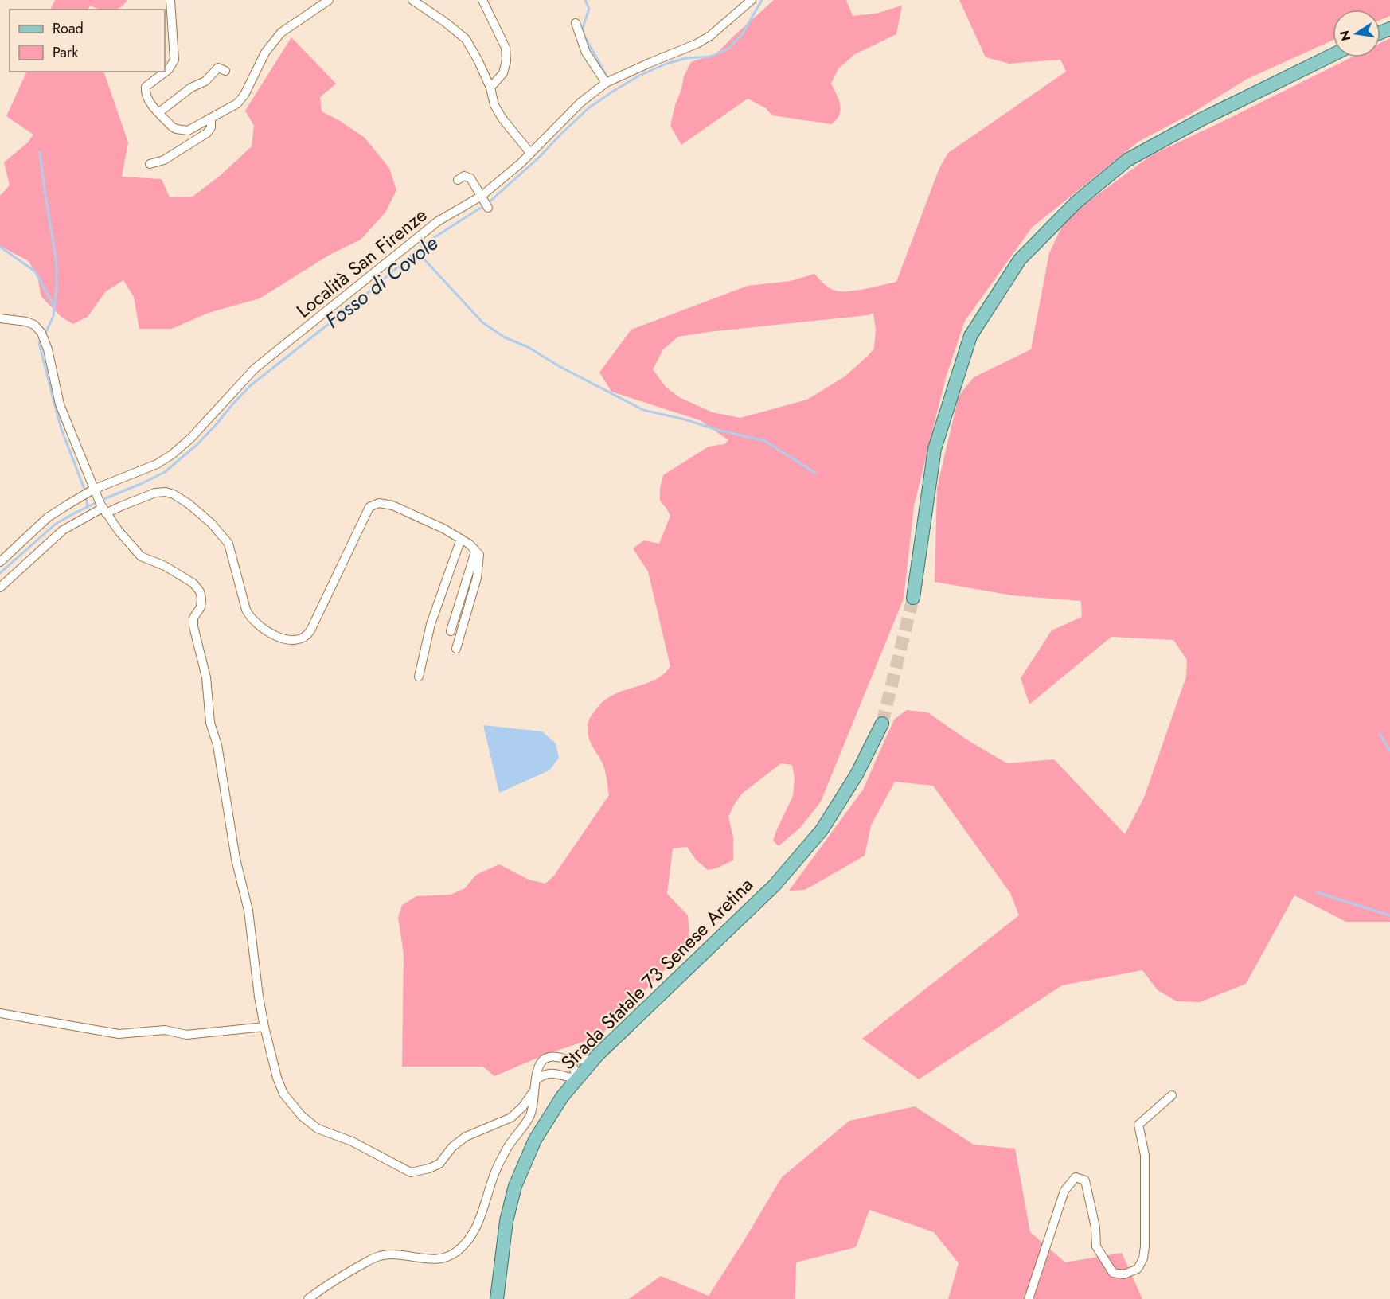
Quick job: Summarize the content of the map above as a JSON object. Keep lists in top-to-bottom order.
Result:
{
  "streets": {
    "main road": ["Strada Statale 73 Senese Aretina"],
    "street": ["Località San Firenze"]
  },
  "water": ["Fosso di Covole"],
  "legend": ["Road", "Park"],
  "north": "left"
}
